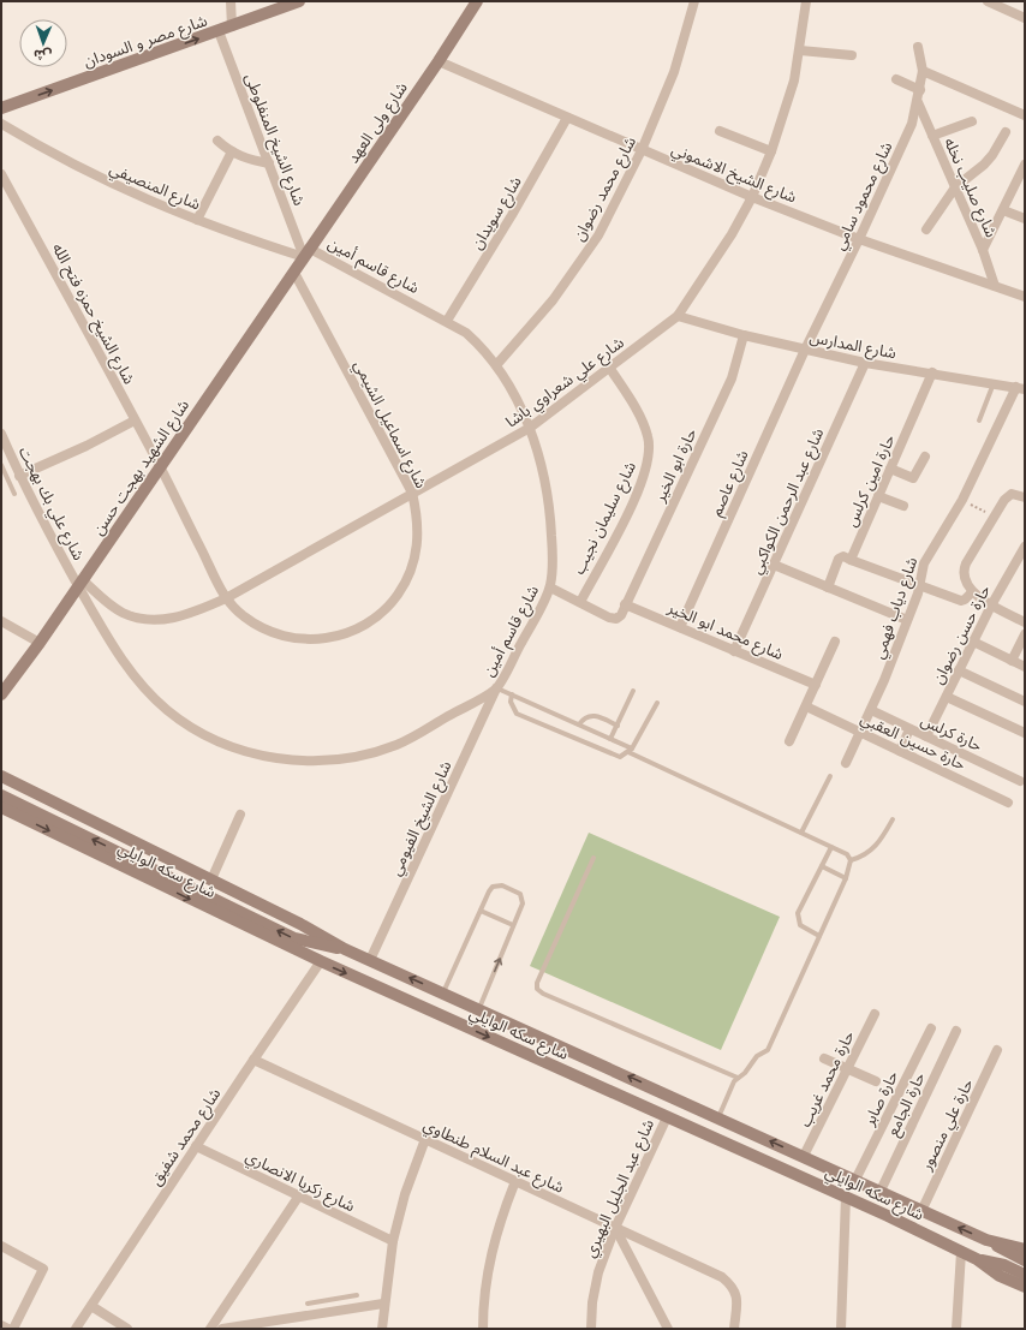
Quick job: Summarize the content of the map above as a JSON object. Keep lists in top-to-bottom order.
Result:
{
  "streets": {
    "main road": [
      "شارع مصر و السودان",
      "شارع ولى العهد",
      "شارع الشهيد بهجت حسن",
      "شارع سكه الوايلي"
    ],
    "street": [
      "شارع الشيخ المنفلوطى",
      "شارع الشيخ الاشموني",
      "شارع المنصيفي",
      "شارع صليب نخله",
      "شارع محمد رضوان",
      "شارع محمود سامي",
      "شارع سويدان",
      "شارع قاسم أمين",
      "شارع الشيخ حمزه فتح الله",
      "شارع المدارس",
      "شارع علي شعراوي باشا",
      "شارع اسماعيل الشيمي",
      "حارة ابو الخير",
      "حارة امين كرلس",
      "شارع عاصم",
      "شارع عبد الرحمن الكواكبي",
      "شارع علي بك بهجت",
      "شارع سليمان نجيب",
      "شارع دياب فهمي",
      "شارع محمد ابو الخير",
      "حارة حسن رضوان",
      "حارة كرلس",
      "حارة حسين العقبي",
      "شارع الشيخ الفيومي",
      "حارة محمد غريب",
      "حارة صابر",
      "حارة الجامع",
      "حارة علي منصور",
      "شارع محمد شفيق",
      "شارع عبد السلام طنطاوي",
      "شارع زكريا الانصاري",
      "شارع عبد الجليل البهيري"
    ]
  },
  "crossings": [
    ["شارع مصر و السودان", "شارع الشيخ المنفلوطى"],
    ["شارع ولى العهد", "شارع الشيخ المنفلوطى"],
    ["شارع ولى العهد", "شارع الشيخ الاشموني"],
    ["شارع ولى العهد", "شارع المنصيفي"],
    ["شارع ولى العهد", "شارع قاسم أمين"],
    ["شارع ولى العهد", "شارع الشهيد بهجت حسن"],
    ["شارع الشيخ المنفلوطى", "شارع المنصيفي"],
    ["شارع الشيخ المنفلوطى", "شارع قاسم أمين"],
    ["شارع الشيخ المنفلوطى", "شارع الشهيد بهجت حسن"],
    ["شارع الشيخ الاشموني", "شارع صليب نخله"],
    ["شارع الشيخ الاشموني", "شارع محمد رضوان"],
    ["شارع الشيخ الاشموني", "شارع محمود سامي"],
    ["شارع الشيخ الاشموني", "شارع سويدان"],
    ["شارع الشيخ الاشموني", "شارع علي شعراوي باشا"],
    ["شارع المنصيفي", "شارع قاسم أمين"],
    ["شارع المنصيفي", "شارع الشهيد بهجت حسن"],
    ["شارع صليب نخله", "شارع محمود سامي"],
    ["شارع محمد رضوان", "شارع قاسم أمين"],
    ["شارع محمود سامي", "شارع المدارس"],
    ["شارع محمود سامي", "شارع عاصم"],
    ["شارع سويدان", "شارع قاسم أمين"],
    ["شارع قاسم أمين", "شارع علي شعراوي باشا"],
    ["شارع قاسم أمين", "شارع الشهيد بهجت حسن"],
    ["شارع قاسم أمين", "شارع علي بك بهجت"],
    ["شارع قاسم أمين", "شارع الشيخ الفيومي"],
    ["شارع الشيخ حمزه فتح الله", "شارع اسماعيل الشيمي"],
    ["شارع الشيخ حمزه فتح الله", "شارع الشهيد بهجت حسن"],
    ["شارع المدارس", "شارع علي شعراوي باشا"],
    ["شارع المدارس", "حارة ابو الخير"],
    ["شارع المدارس", "حارة امين كرلس"],
    ["شارع المدارس", "شارع عاصم"],
    ["شارع المدارس", "شارع عبد الرحمن الكواكبي"],
    ["شارع المدارس", "شارع دياب فهمي"],
    ["شارع علي شعراوي باشا", "شارع اسماعيل الشيمي"],
    ["شارع علي شعراوي باشا", "شارع الشهيد بهجت حسن"],
    ["شارع علي شعراوي باشا", "شارع علي بك بهجت"],
    ["شارع علي شعراوي باشا", "شارع سليمان نجيب"],
    ["شارع اسماعيل الشيمي", "شارع الشهيد بهجت حسن"],
    ["حارة ابو الخير", "شارع محمد ابو الخير"],
    ["شارع الشهيد بهجت حسن", "شارع علي بك بهجت"],
    ["شارع عاصم", "شارع محمد ابو الخير"],
    ["شارع عبد الرحمن الكواكبي", "شارع محمد ابو الخير"],
    ["شارع دياب فهمي", "حارة كرلس"],
    ["شارع دياب فهمي", "حارة حسين العقبي"],
    ["حارة حسن رضوان", "حارة كرلس"],
    ["شارع الشيخ الفيومي", "شارع سكه الوايلي"],
    ["شارع سكه الوايلي", "حارة محمد غريب"],
    ["شارع سكه الوايلي", "حارة صابر"],
    ["شارع سكه الوايلي", "حارة الجامع"],
    ["شارع سكه الوايلي", "حارة علي منصور"],
    ["شارع سكه الوايلي", "شارع محمد شفيق"],
    ["شارع سكه الوايلي", "شارع عبد الجليل البهيري"],
    ["شارع محمد شفيق", "شارع عبد السلام طنطاوي"],
    ["شارع محمد شفيق", "شارع زكريا الانصاري"],
    ["شارع عبد السلام طنطاوي", "شارع عبد الجليل البهيري"]
  ],
  "one_way": ["شارع مصر و السودان"],
  "north": "bottom"
}
